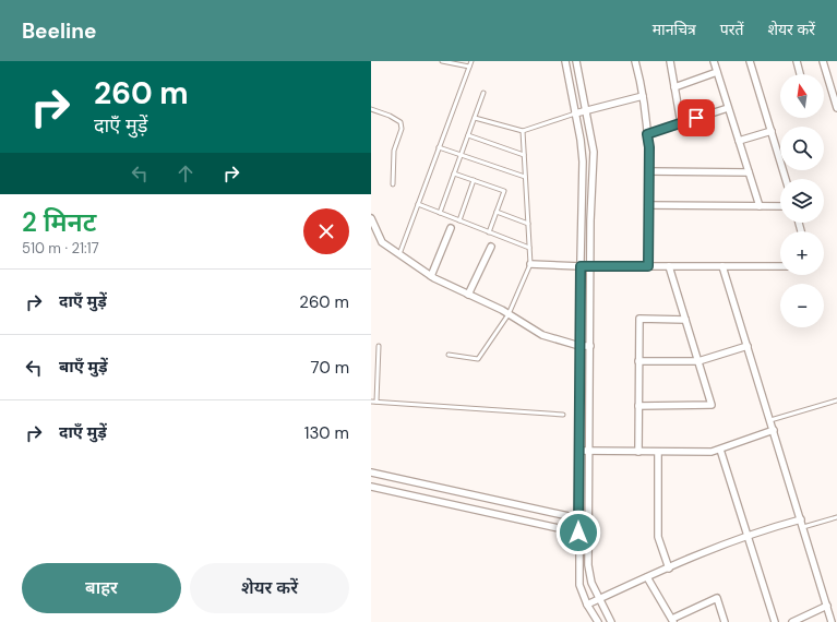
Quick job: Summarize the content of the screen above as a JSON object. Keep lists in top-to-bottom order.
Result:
{
  "north": "top",
  "page": {
    "header": "Beeline",
    "nav": ["मानचित्र", "परतें", "शेयर करें"],
    "turn": ["260 m", "दाएँ मुड़ें"],
    "map_buttons": ["+", "−"],
    "heading": ["2 मिनट", "510 m · 21:17"],
    "list": [
      {
        "name": "दाएँ मुड़ें",
        "value": "260 m"
      },
      {
        "name": "बाएँ मुड़ें",
        "value": "70 m"
      },
      {
        "name": "दाएँ मुड़ें",
        "value": "130 m"
      }
    ],
    "buttons": ["बाहर", "शेयर करें"]
  }
}
